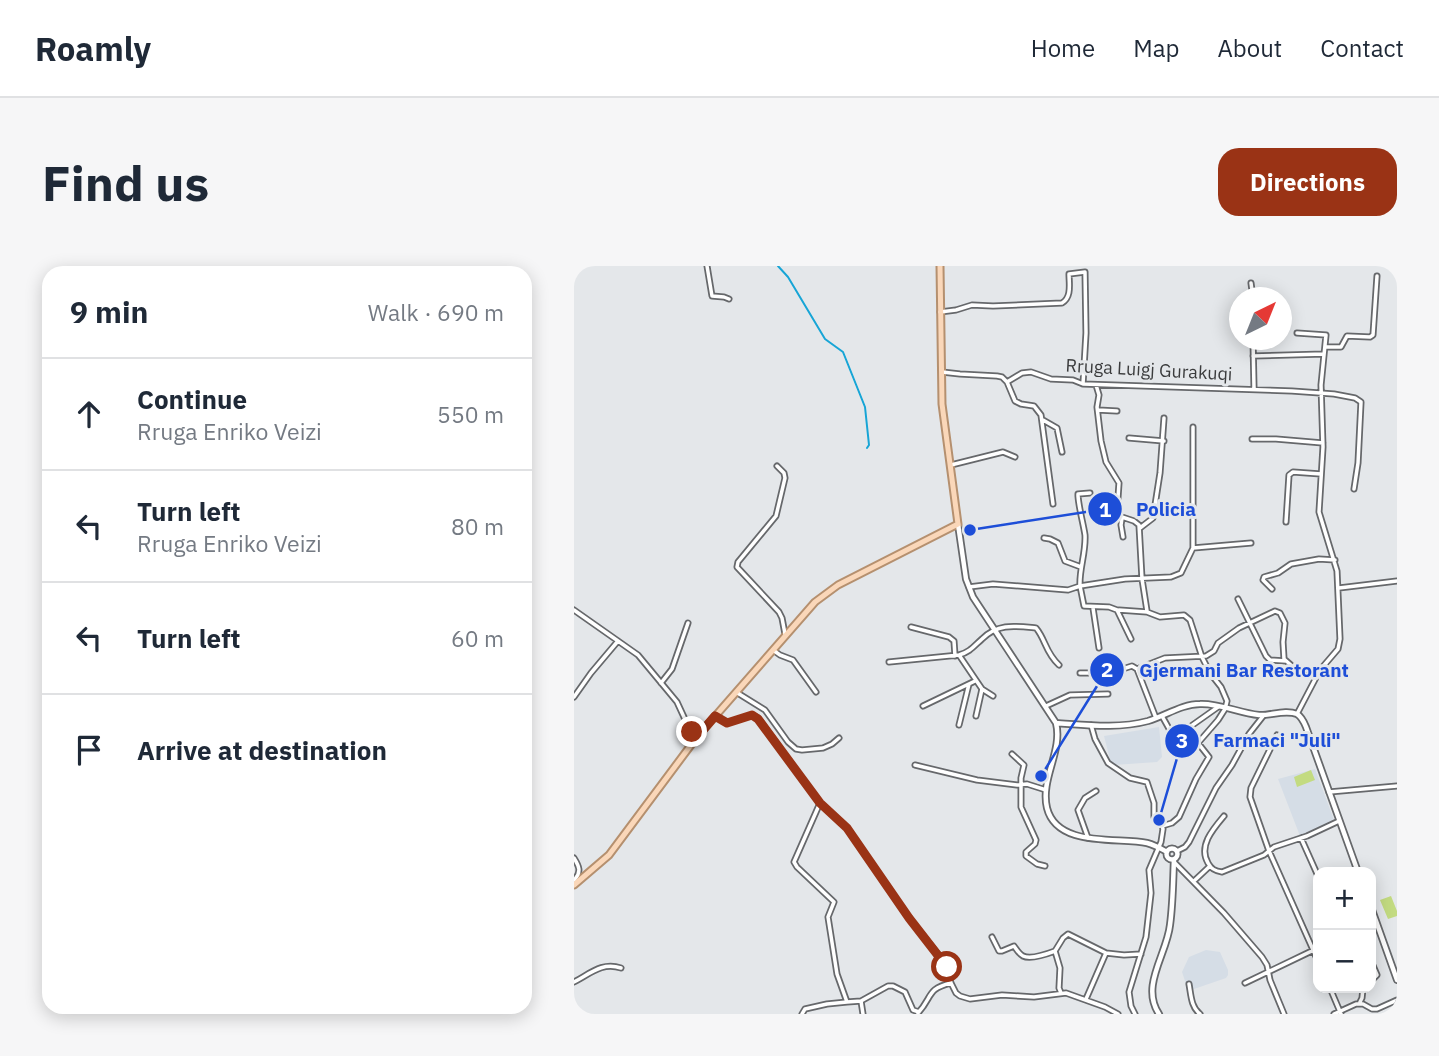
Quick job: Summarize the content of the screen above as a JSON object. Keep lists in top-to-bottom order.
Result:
{
  "streets": {
    "street": ["Rruga Luigj Gurakuqi"]
  },
  "places": ["Policia", "Gjermani Bar Restorant", "Farmaci \"Juli\""],
  "north": "top right",
  "page": {
    "header": "Roamly",
    "nav": [
      "Home",
      "Map",
      "About",
      "Contact"
    ],
    "buttons": "Directions",
    "title": "Find us",
    "heading": ["9 min", "Walk · 690 m"],
    "list": [
      ["Continue", "Rruga Enriko Veizi", "550 m"],
      ["Turn left", "Rruga Enriko Veizi", "80 m"],
      ["Turn left", "60 m"],
      "Arrive at destination"
    ],
    "map_buttons": ["+", "−"]
  }
}
